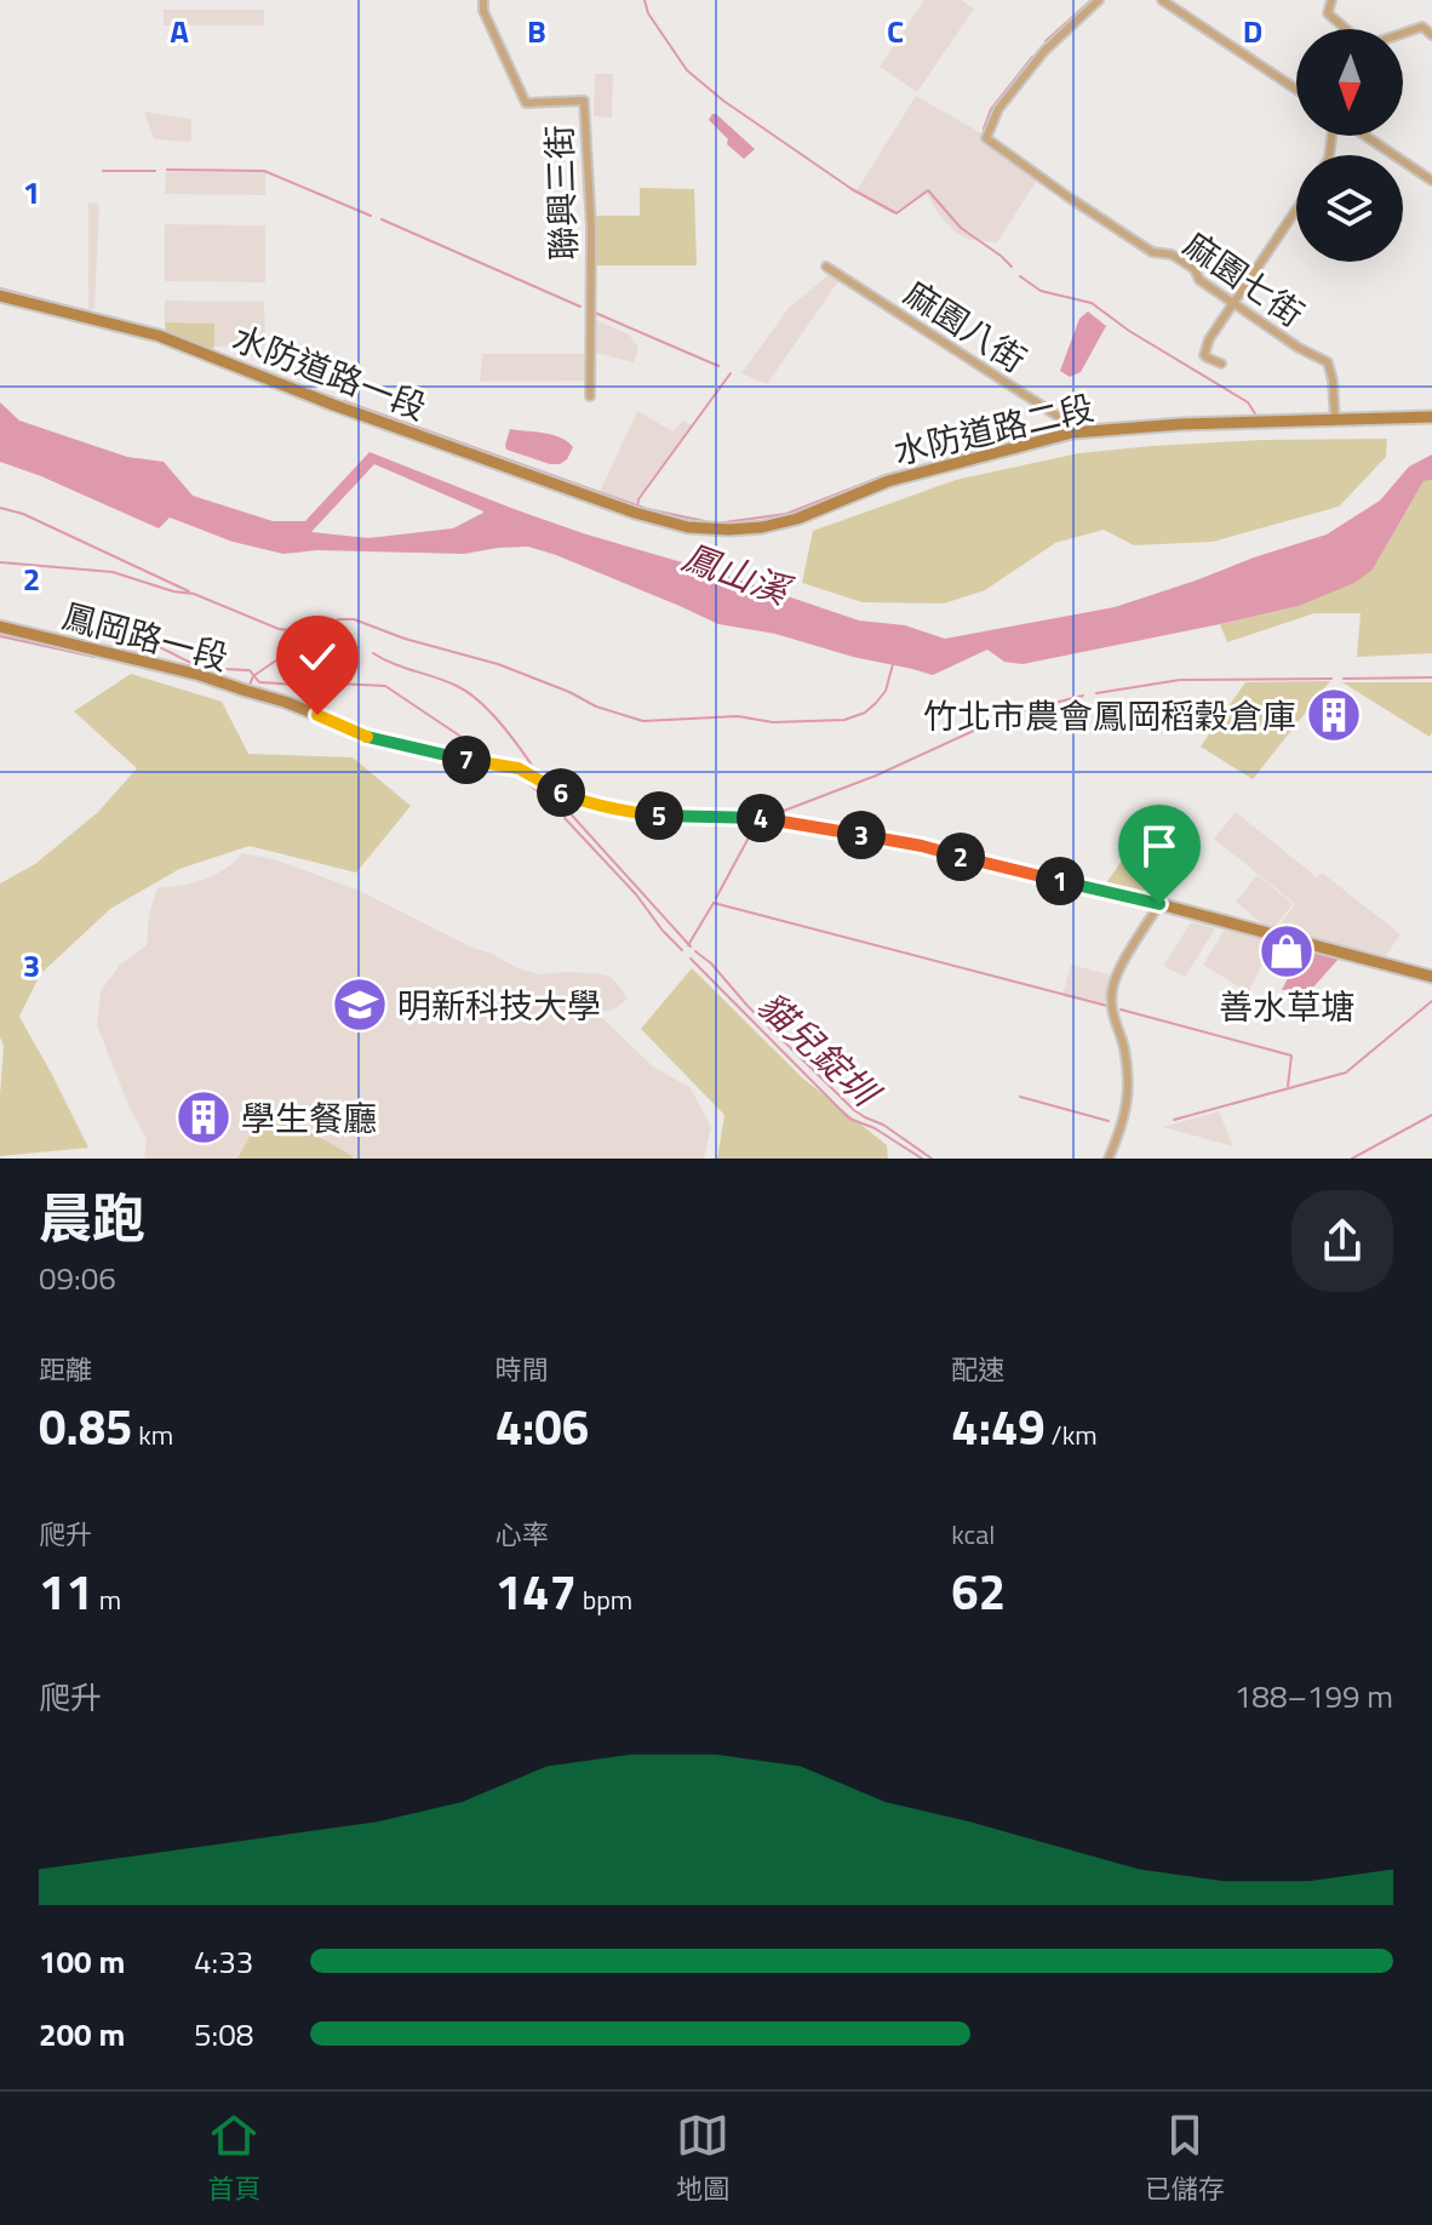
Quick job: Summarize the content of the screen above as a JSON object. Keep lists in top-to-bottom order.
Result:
{
  "streets": {
    "street": [
      "聯興三街",
      "麻園七街",
      "麻園八街",
      "水防道路一段",
      "水防道路二段",
      "鳳岡路一段"
    ]
  },
  "crossings": [
    ["麻園七街", "水防道路二段"],
    ["麻園八街", "水防道路二段"],
    ["水防道路一段", "水防道路二段"]
  ],
  "water": ["鳳山溪", "貓兒錠圳"],
  "places": {
    "building": ["竹北市農會鳳岡稻穀倉庫", "學生餐廳"],
    "shop": ["善水草塘"],
    "school or university": ["明新科技大學"]
  },
  "north": "bottom",
  "page": {
    "pins": [
      "7",
      "6",
      "5",
      "4",
      "3",
      "2",
      "1"
    ],
    "heading": ["晨跑", "09:06"],
    "stats": [
      ["距離", "0.85 km"],
      ["時間", "4:06"],
      ["配速", "4:49 /km"],
      ["爬升", "11 m"],
      ["心率", "147 bpm"],
      ["kcal", "62"]
    ],
    "chart": ["爬升", "188–199 m"],
    "list": [
      {
        "name": "100 m",
        "note": "4:33"
      },
      {
        "name": "200 m",
        "note": "5:08"
      }
    ],
    "tabs": ["首頁", "地圖", "已儲存"]
  },
  "grid": {
    "columns": [
      "A",
      "B",
      "C",
      "D"
    ],
    "rows": ["1", "2", "3"]
  }
}
